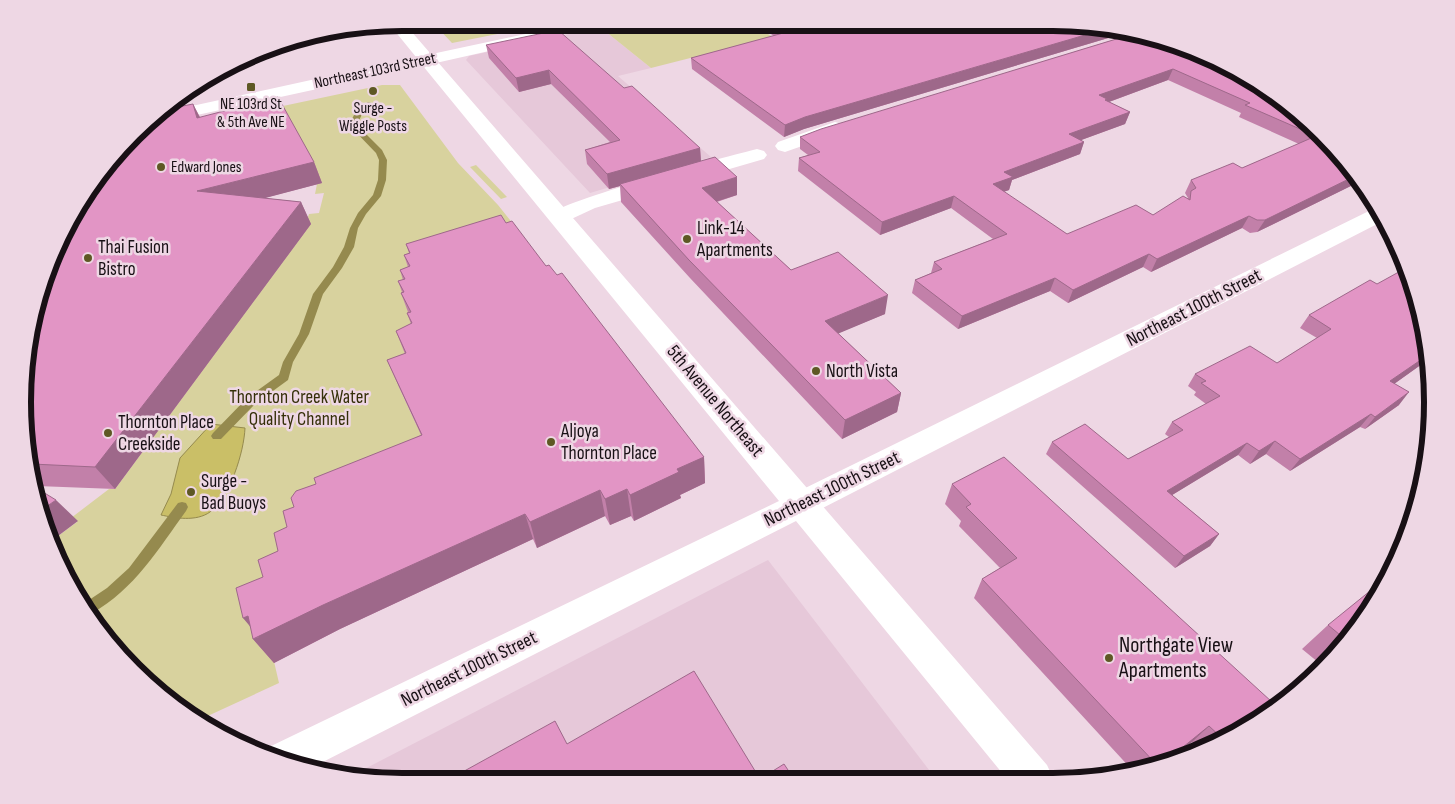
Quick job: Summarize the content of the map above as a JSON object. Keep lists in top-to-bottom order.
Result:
{
  "streets": {
    "street": ["Northeast 103rd Street", "Northeast 100th Street", "5th Avenue Northeast"]
  },
  "crossings": [
    ["Northeast 103rd Street", "5th Avenue Northeast"],
    ["Northeast 100th Street", "5th Avenue Northeast"]
  ],
  "parks": ["Thornton Creek Water Quality Channel"],
  "places": {
    "transit": ["NE 103rd St & 5th Ave NE"],
    "other": [
      "Surge - Wiggle Posts",
      "Edward Jones",
      "Link-14 Apartments",
      "Thai Fusion Bistro",
      "North Vista",
      "Thornton Place Creekside",
      "Aljoya Thornton Place",
      "Surge - Bad Buoys",
      "Northgate View Apartments"
    ]
  }
}
